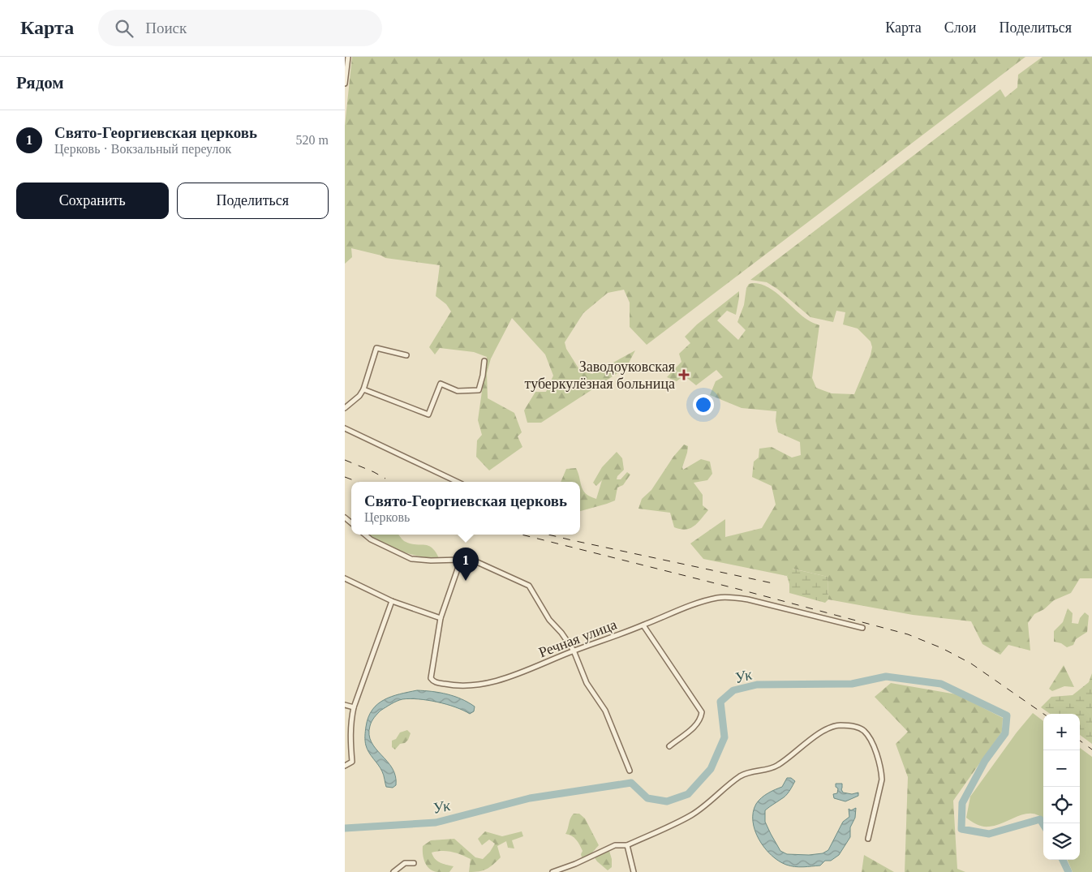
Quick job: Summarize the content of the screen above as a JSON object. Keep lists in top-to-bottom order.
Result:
{
  "streets": {
    "street": ["Речная улица"]
  },
  "water": ["Ук"],
  "places": {
    "health": ["Заводоуковская туберкулёзная больница"]
  },
  "page": {
    "header": "Карта",
    "search": "Поиск",
    "nav": ["Карта", "Слои", "Поделиться"],
    "heading": "Рядом",
    "list": [
      {
        "mark": "1",
        "name": "Свято-Георгиевская церковь",
        "note": "Церковь · Вокзальный переулок",
        "value": "520 m"
      }
    ],
    "buttons": ["Сохранить", "Поделиться"],
    "popup": ["Свято-Георгиевская церковь", "Церковь"],
    "pins": "1",
    "map_buttons": ["+", "−"]
  }
}
